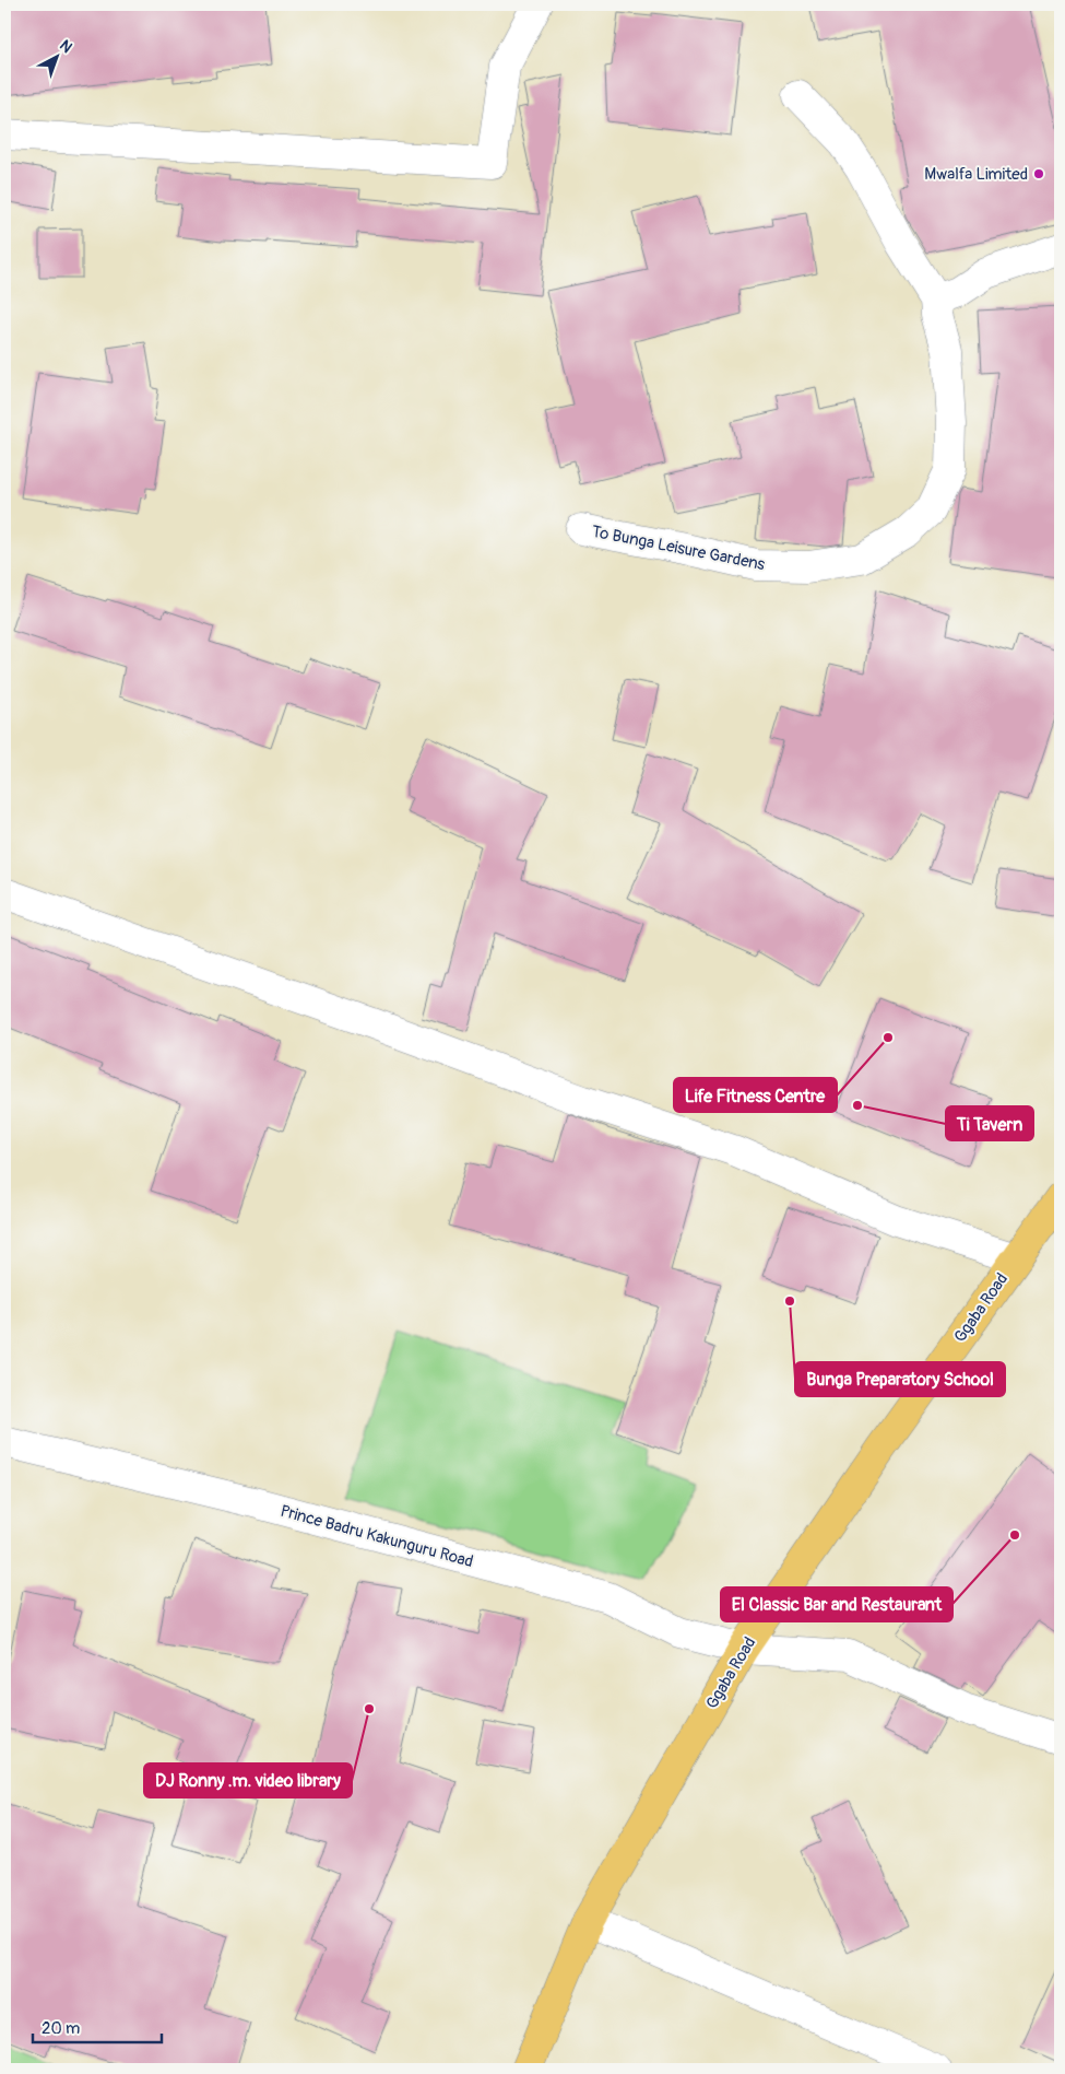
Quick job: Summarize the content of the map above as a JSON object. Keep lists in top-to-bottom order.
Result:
{
  "streets": {
    "main road": ["Ggaba Road"],
    "street": ["To Bunga Leisure Gardens", "Prince Badru Kakunguru Road"]
  },
  "crossings": [
    ["Ggaba Road", "Prince Badru Kakunguru Road"]
  ],
  "places": [
    "Mwalfa Limited",
    "Life Fitness Centre",
    "Ti Tavern",
    "Bunga Preparatory School",
    "El Classic Bar and Restaurant",
    "DJ Ronny .m. video library"
  ],
  "scale_bar": "20 m",
  "north": "top right"
}
